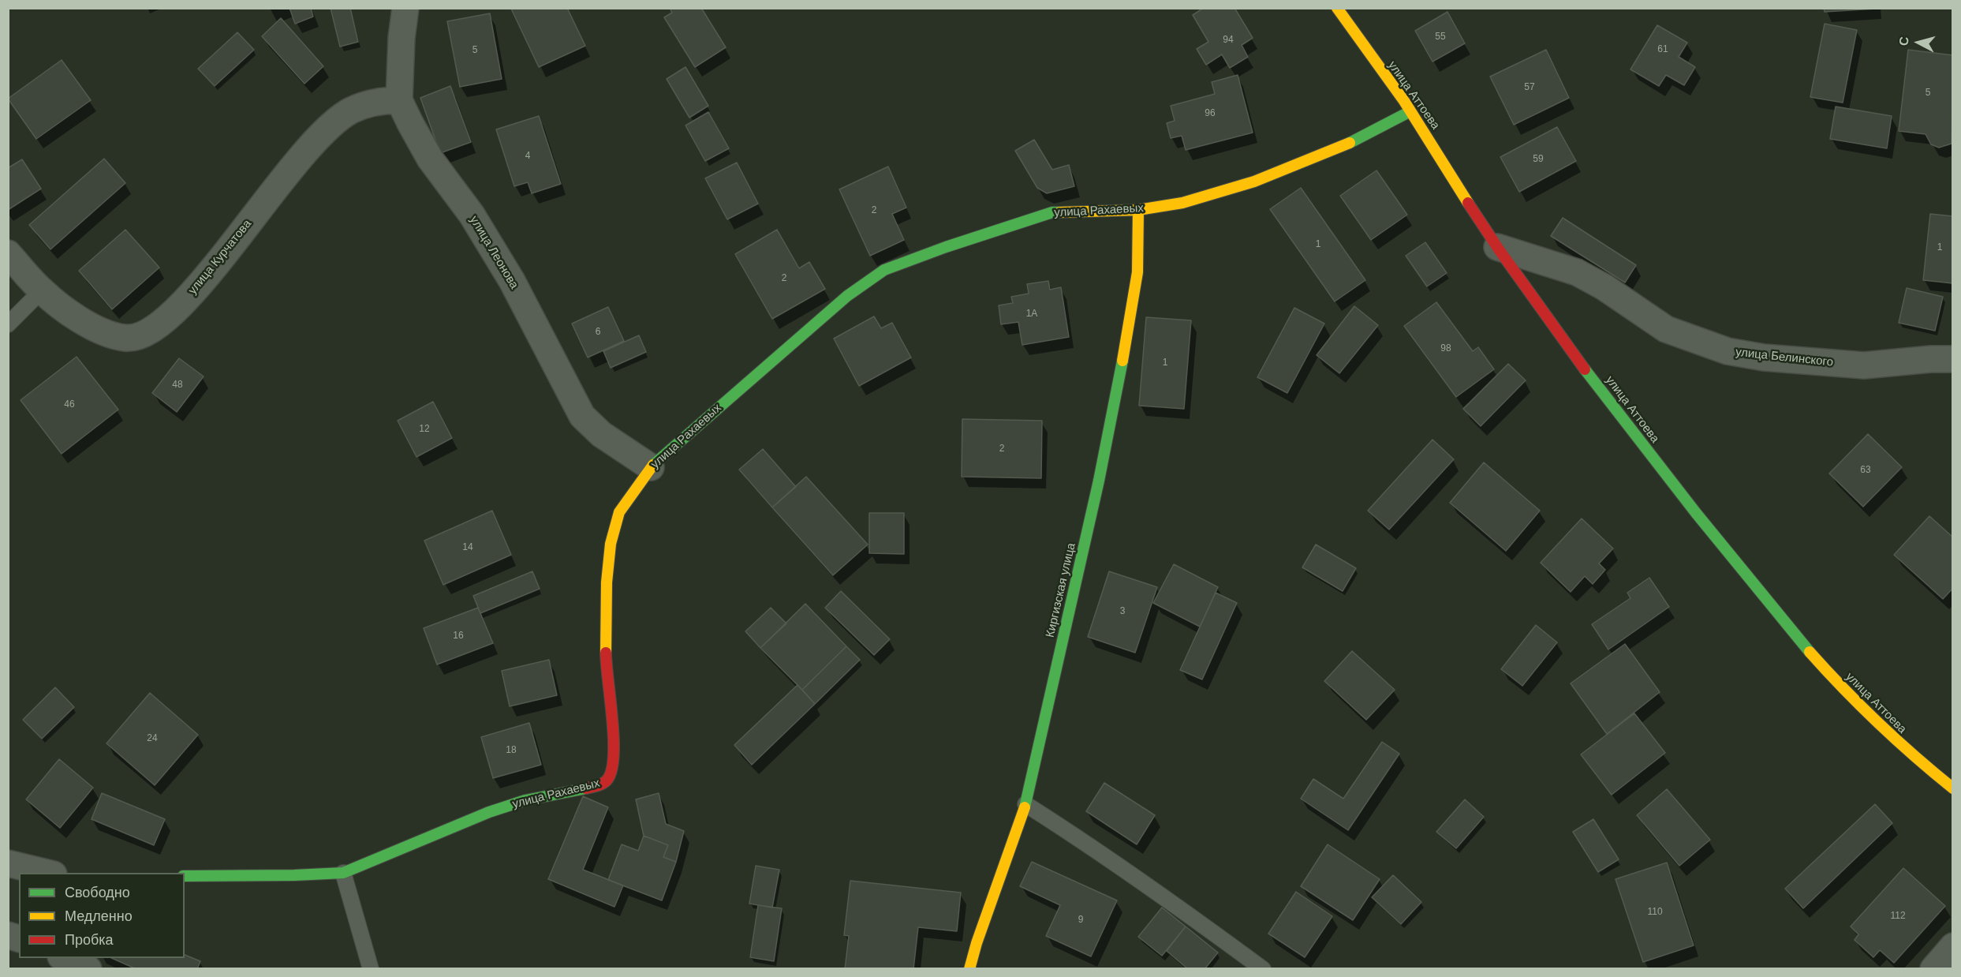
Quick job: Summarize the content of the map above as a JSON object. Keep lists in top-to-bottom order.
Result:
{
  "streets": {
    "street": [
      "улица Аттоева",
      "улица Рахаевых",
      "улица Леонова",
      "улица Курчатова",
      "улица Белинского",
      "Киргизская улица"
    ]
  },
  "crossings": [
    ["улица Аттоева", "улица Рахаевых"],
    ["улица Аттоева", "улица Белинского"],
    ["улица Рахаевых", "улица Леонова"],
    ["улица Рахаевых", "Киргизская улица"],
    ["улица Леонова", "улица Курчатова"]
  ],
  "house_numbers": [
    "55",
    "94",
    "61",
    "5",
    "57",
    "5",
    "96",
    "4",
    "59",
    "2",
    "1",
    "1",
    "2",
    "1А",
    "6",
    "98",
    "1",
    "48",
    "46",
    "12",
    "2",
    "63",
    "14",
    "3",
    "16",
    "24",
    "18",
    "110",
    "112",
    "9"
  ],
  "legend": ["Свободно", "Медленно", "Пробка"],
  "north": "left"
}
